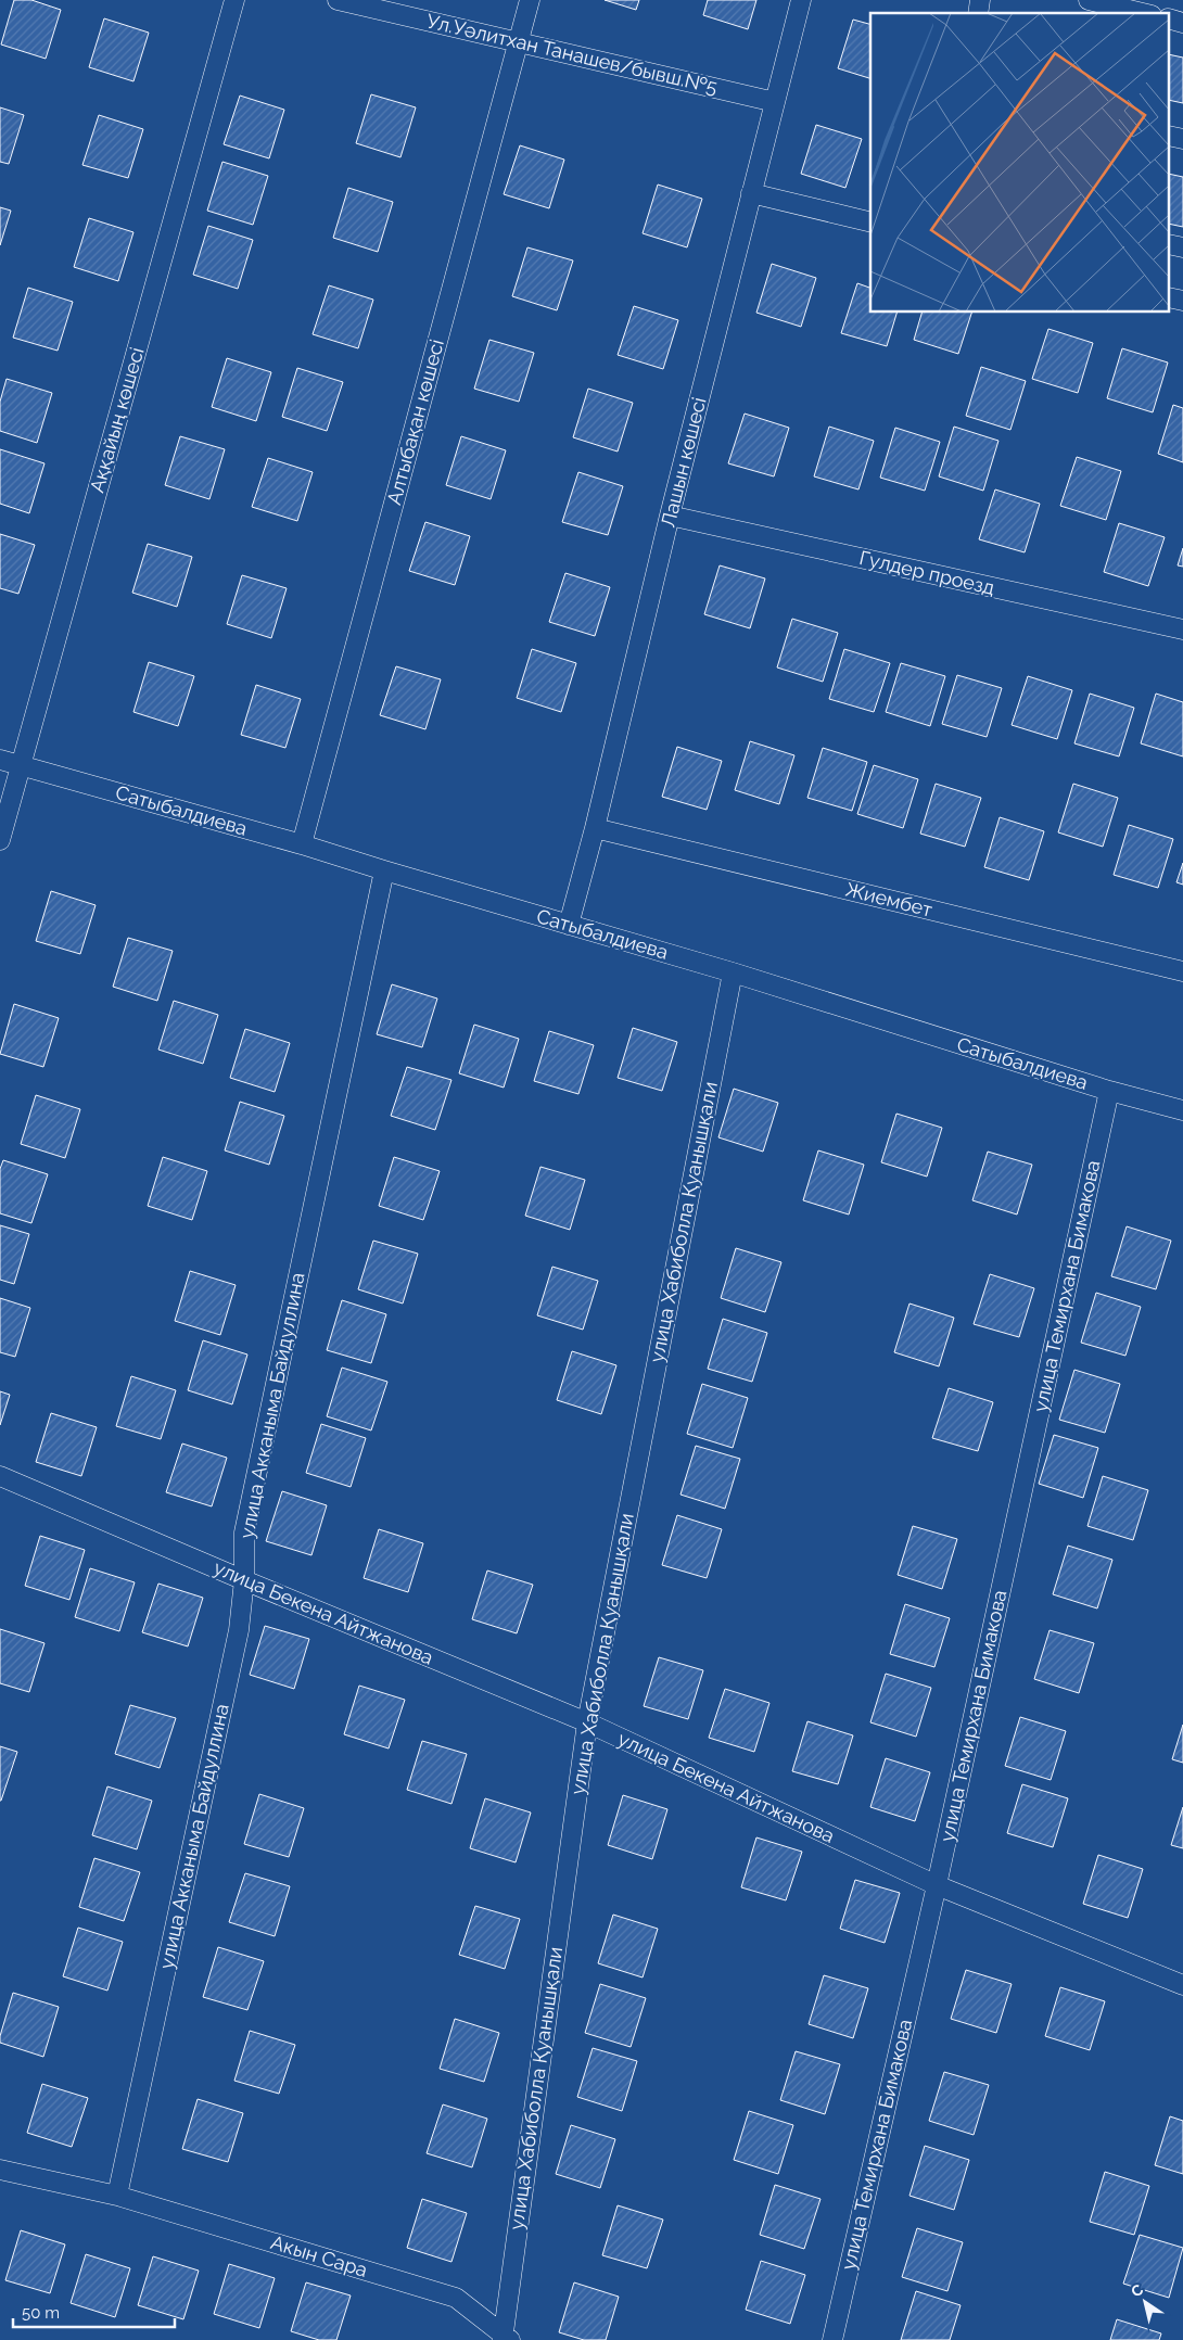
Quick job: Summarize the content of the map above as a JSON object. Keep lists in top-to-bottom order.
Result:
{
  "streets": {
    "street": [
      "Ул.Уәлитхан Танашев/бывш.№5",
      "Аққайың көшесі",
      "Алтыбақан көшесі",
      "Лашын көшесі",
      "Гулдер проезд",
      "Сатыбалдиева",
      "Жиембет",
      "улица Хабиболла Қуанышқали",
      "улица Темирхана Бимакова",
      "улица Акканыма Байдуллина",
      "улица Бекена Айтжанова",
      "Акын Сара"
    ]
  },
  "crossings": [
    ["Ул.Уәлитхан Танашев/бывш.№5", "Алтыбақан көшесі"],
    ["Ул.Уәлитхан Танашев/бывш.№5", "Лашын көшесі"],
    ["Аққайың көшесі", "Сатыбалдиева"],
    ["Алтыбақан көшесі", "Сатыбалдиева"],
    ["Лашын көшесі", "Гулдер проезд"],
    ["Лашын көшесі", "Сатыбалдиева"],
    ["Лашын көшесі", "Жиембет"],
    ["Сатыбалдиева", "улица Хабиболла Қуанышқали"],
    ["Сатыбалдиева", "улица Темирхана Бимакова"],
    ["Сатыбалдиева", "улица Акканыма Байдуллина"],
    ["улица Хабиболла Қуанышқали", "улица Бекена Айтжанова"],
    ["улица Хабиболла Қуанышқали", "Акын Сара"],
    ["улица Темирхана Бимакова", "улица Бекена Айтжанова"],
    ["улица Акканыма Байдуллина", "улица Бекена Айтжанова"],
    ["улица Акканыма Байдуллина", "Акын Сара"]
  ],
  "scale_bar": "50 m",
  "north": "top left"
}
